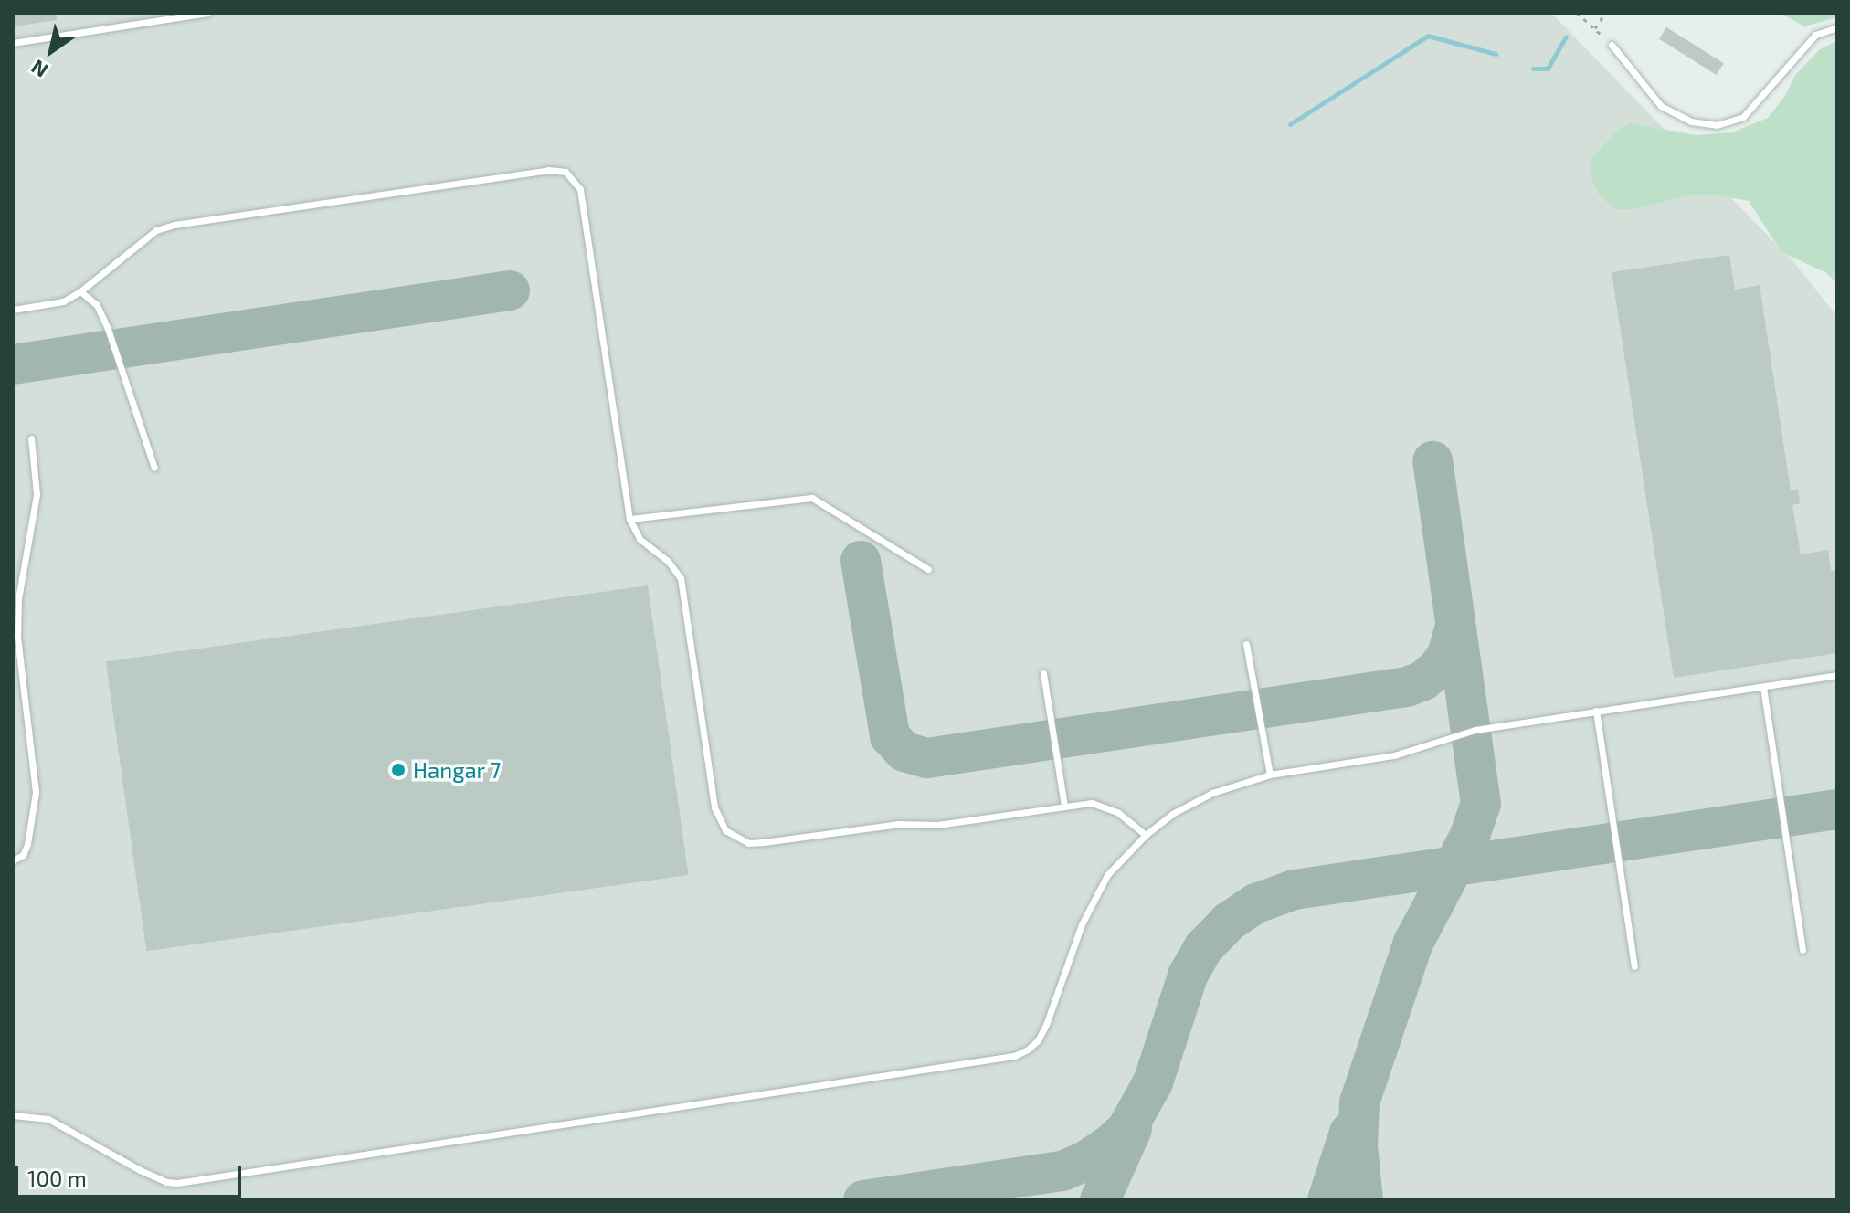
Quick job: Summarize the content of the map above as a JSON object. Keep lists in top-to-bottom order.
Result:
{
  "places": ["Hangar 7"],
  "scale_bar": "100 m",
  "north": "bottom left"
}
